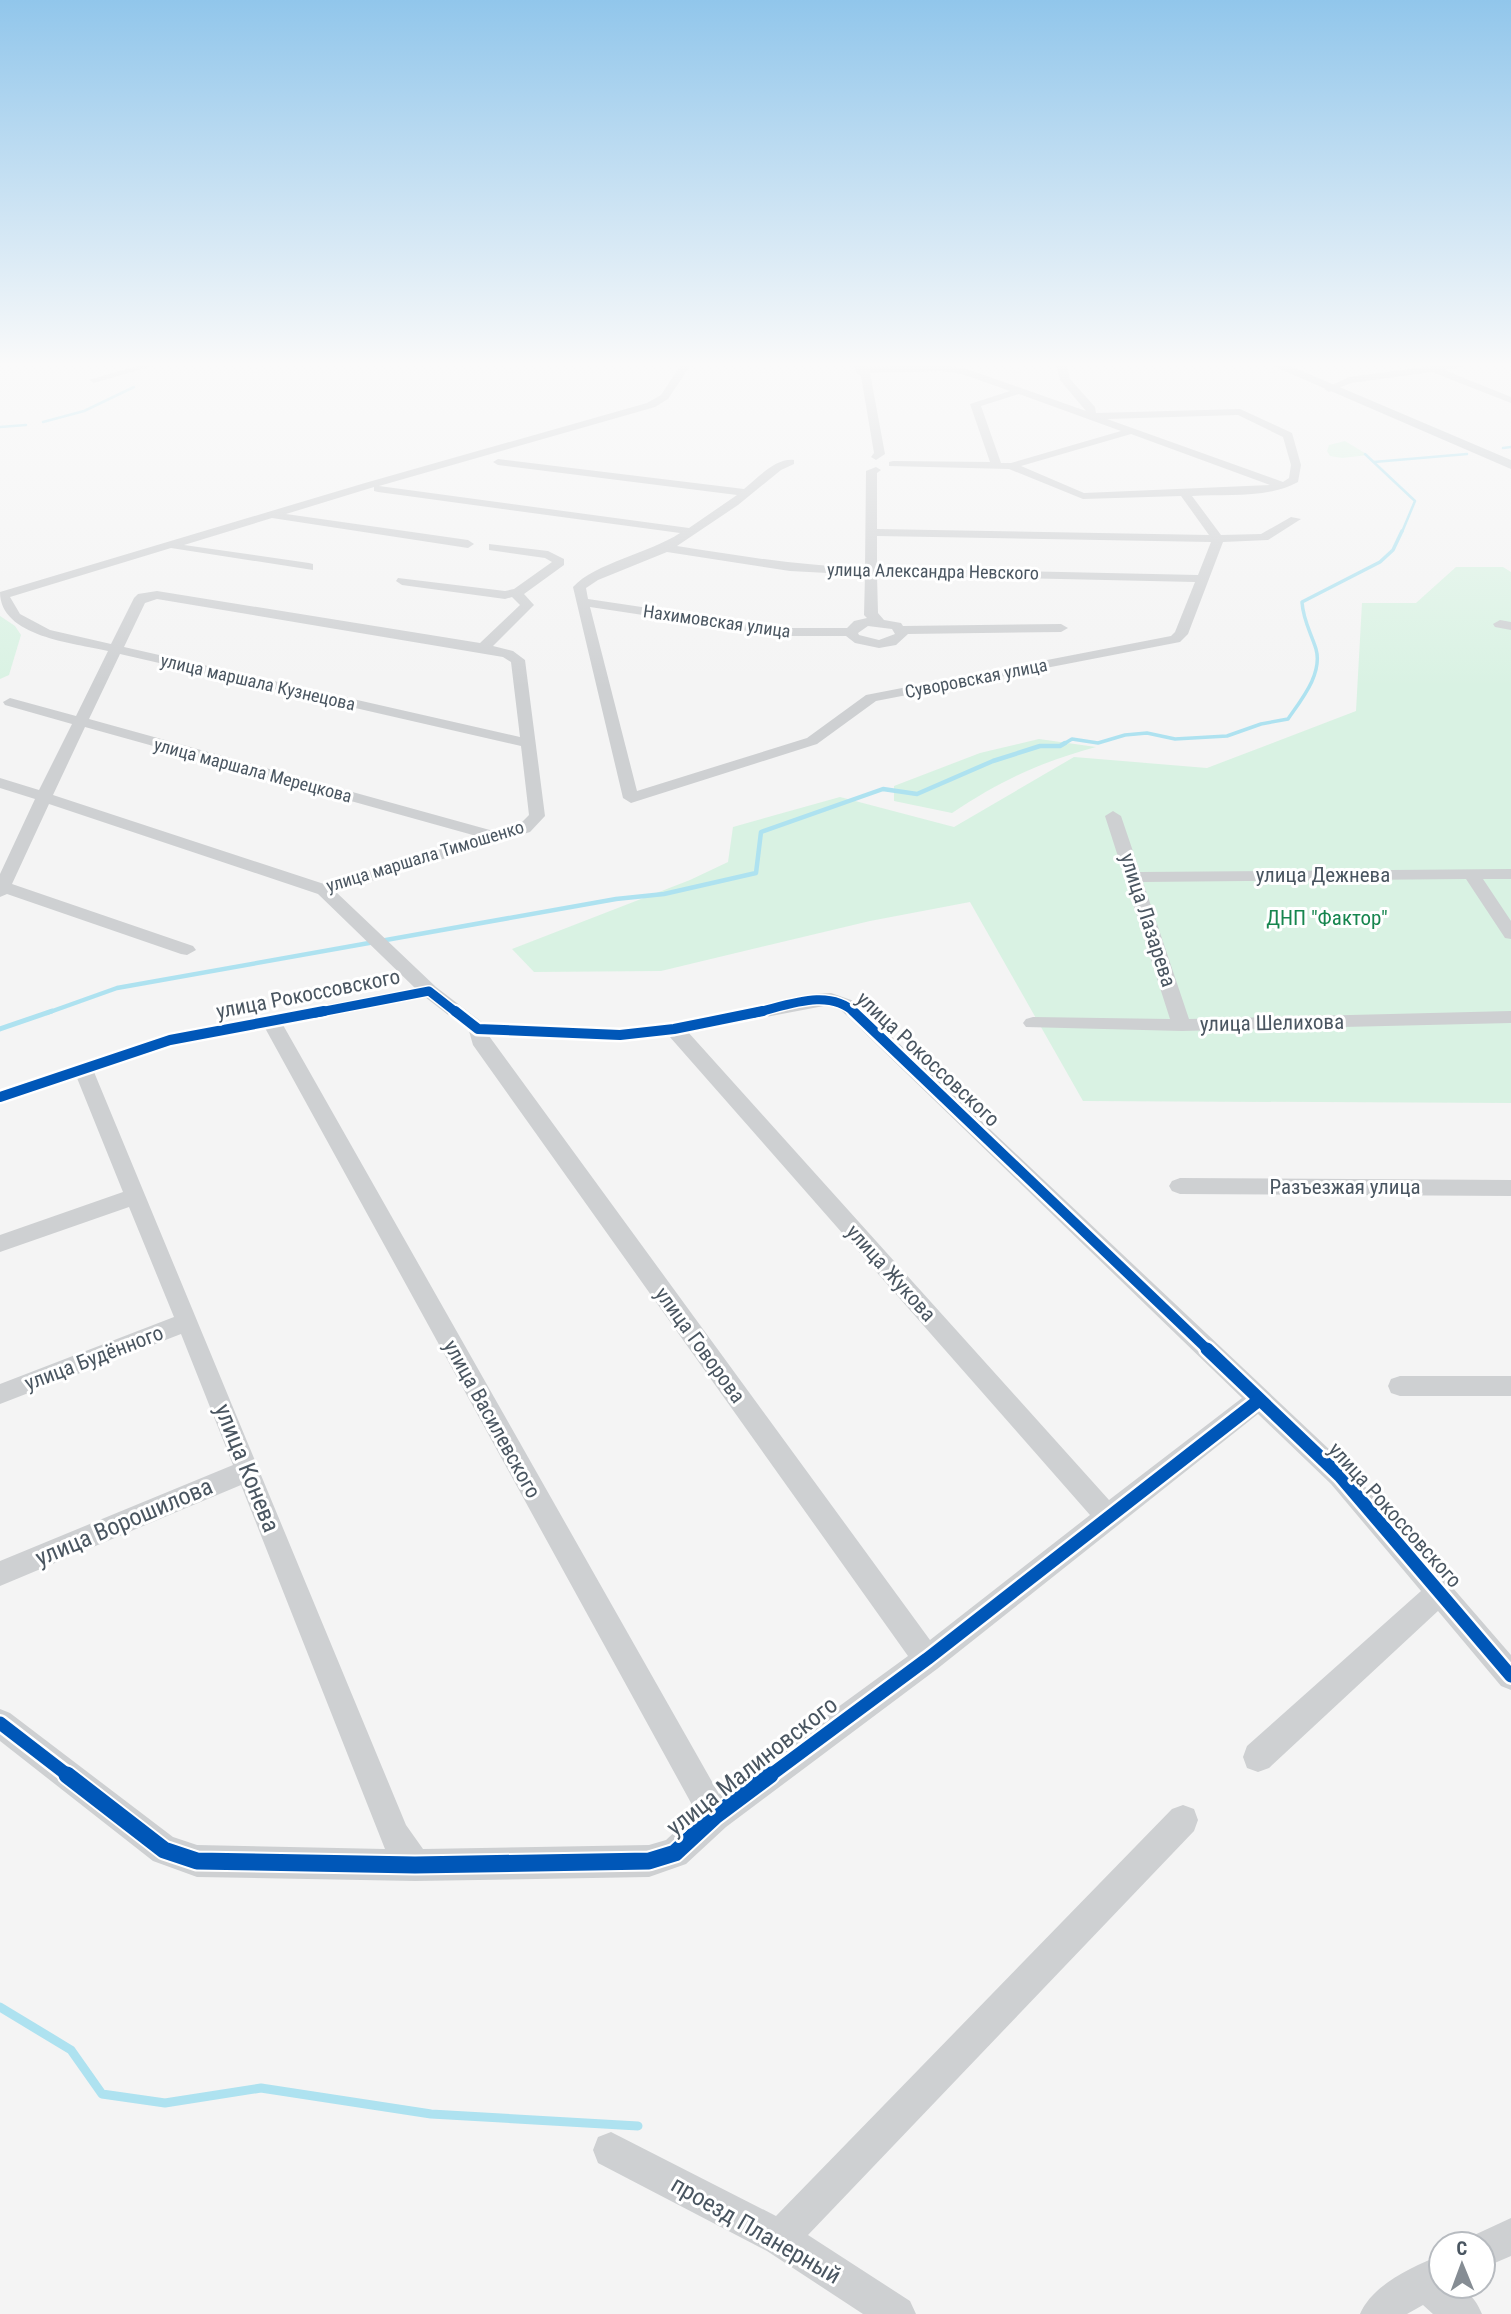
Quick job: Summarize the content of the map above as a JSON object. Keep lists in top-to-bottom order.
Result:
{
  "streets": {
    "street": [
      "улица Александра Невского",
      "Нахимовская улица",
      "Суворовская улица",
      "улица маршала Кузнецова",
      "улица маршала Мерецкова",
      "улица маршала Тимошенко",
      "улица Дежнева",
      "улица Лазарева",
      "улица Рокоссовского",
      "улица Шелихова",
      "Разъезжая улица",
      "улица Жукова",
      "улица Говорова",
      "улица Будённого",
      "улица Василевского",
      "улица Конева",
      "улица Ворошилова",
      "улица Малиновского",
      "проезд Планерный"
    ]
  },
  "crossings": [
    ["улица Александра Невского", "Суворовская улица"],
    ["Нахимовская улица", "Суворовская улица"],
    ["улица маршала Кузнецова", "улица маршала Тимошенко"],
    ["улица маршала Мерецкова", "улица маршала Тимошенко"],
    ["улица Дежнева", "улица Лазарева"],
    ["улица Лазарева", "улица Шелихова"],
    ["улица Рокоссовского", "улица Жукова"],
    ["улица Рокоссовского", "улица Говорова"],
    ["улица Рокоссовского", "улица Василевского"],
    ["улица Рокоссовского", "улица Конева"],
    ["улица Рокоссовского", "улица Малиновского"],
    ["улица Жукова", "улица Малиновского"],
    ["улица Говорова", "улица Малиновского"],
    ["улица Будённого", "улица Конева"],
    ["улица Василевского", "улица Малиновского"],
    ["улица Конева", "улица Ворошилова"],
    ["улица Конева", "улица Малиновского"]
  ],
  "parks": ["ДНП \"Фактор\""],
  "north": "top"
}
